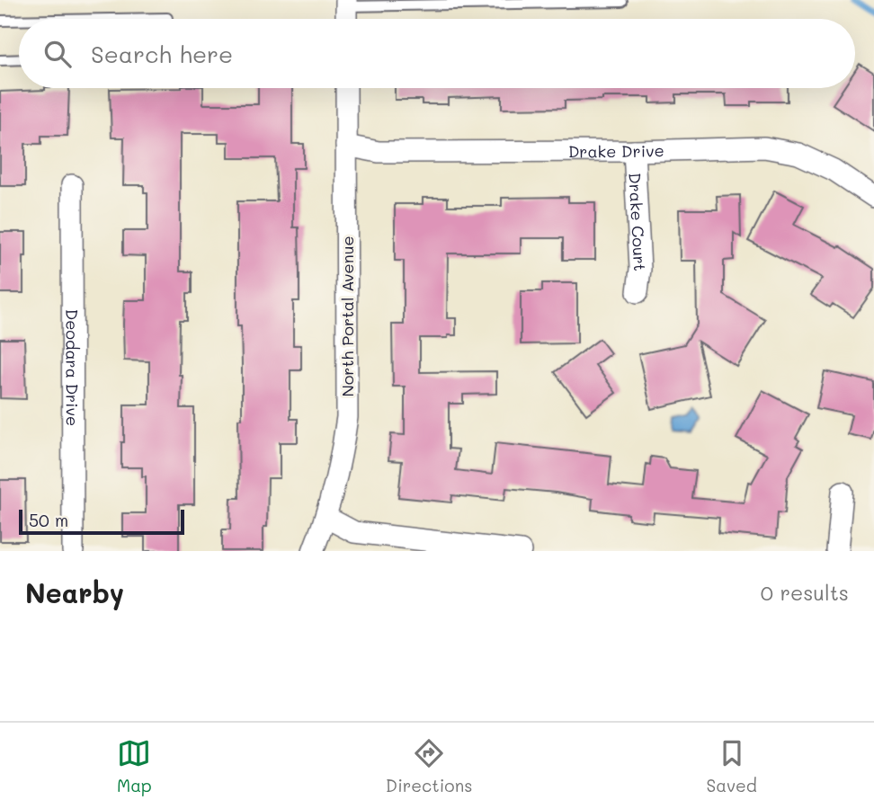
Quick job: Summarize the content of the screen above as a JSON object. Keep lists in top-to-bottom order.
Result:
{
  "streets": {
    "street": [
      "Drake Drive",
      "Drake Court",
      "North Portal Avenue",
      "Deodara Drive"
    ]
  },
  "crossings": [
    ["Drake Drive", "Drake Court"],
    ["Drake Drive", "North Portal Avenue"]
  ],
  "scale_bar": "50 m",
  "page": {
    "search": "Search here",
    "scale": "50 m",
    "heading": ["Nearby", "0 results"],
    "nav": ["Map", "Directions", "Saved"]
  }
}
